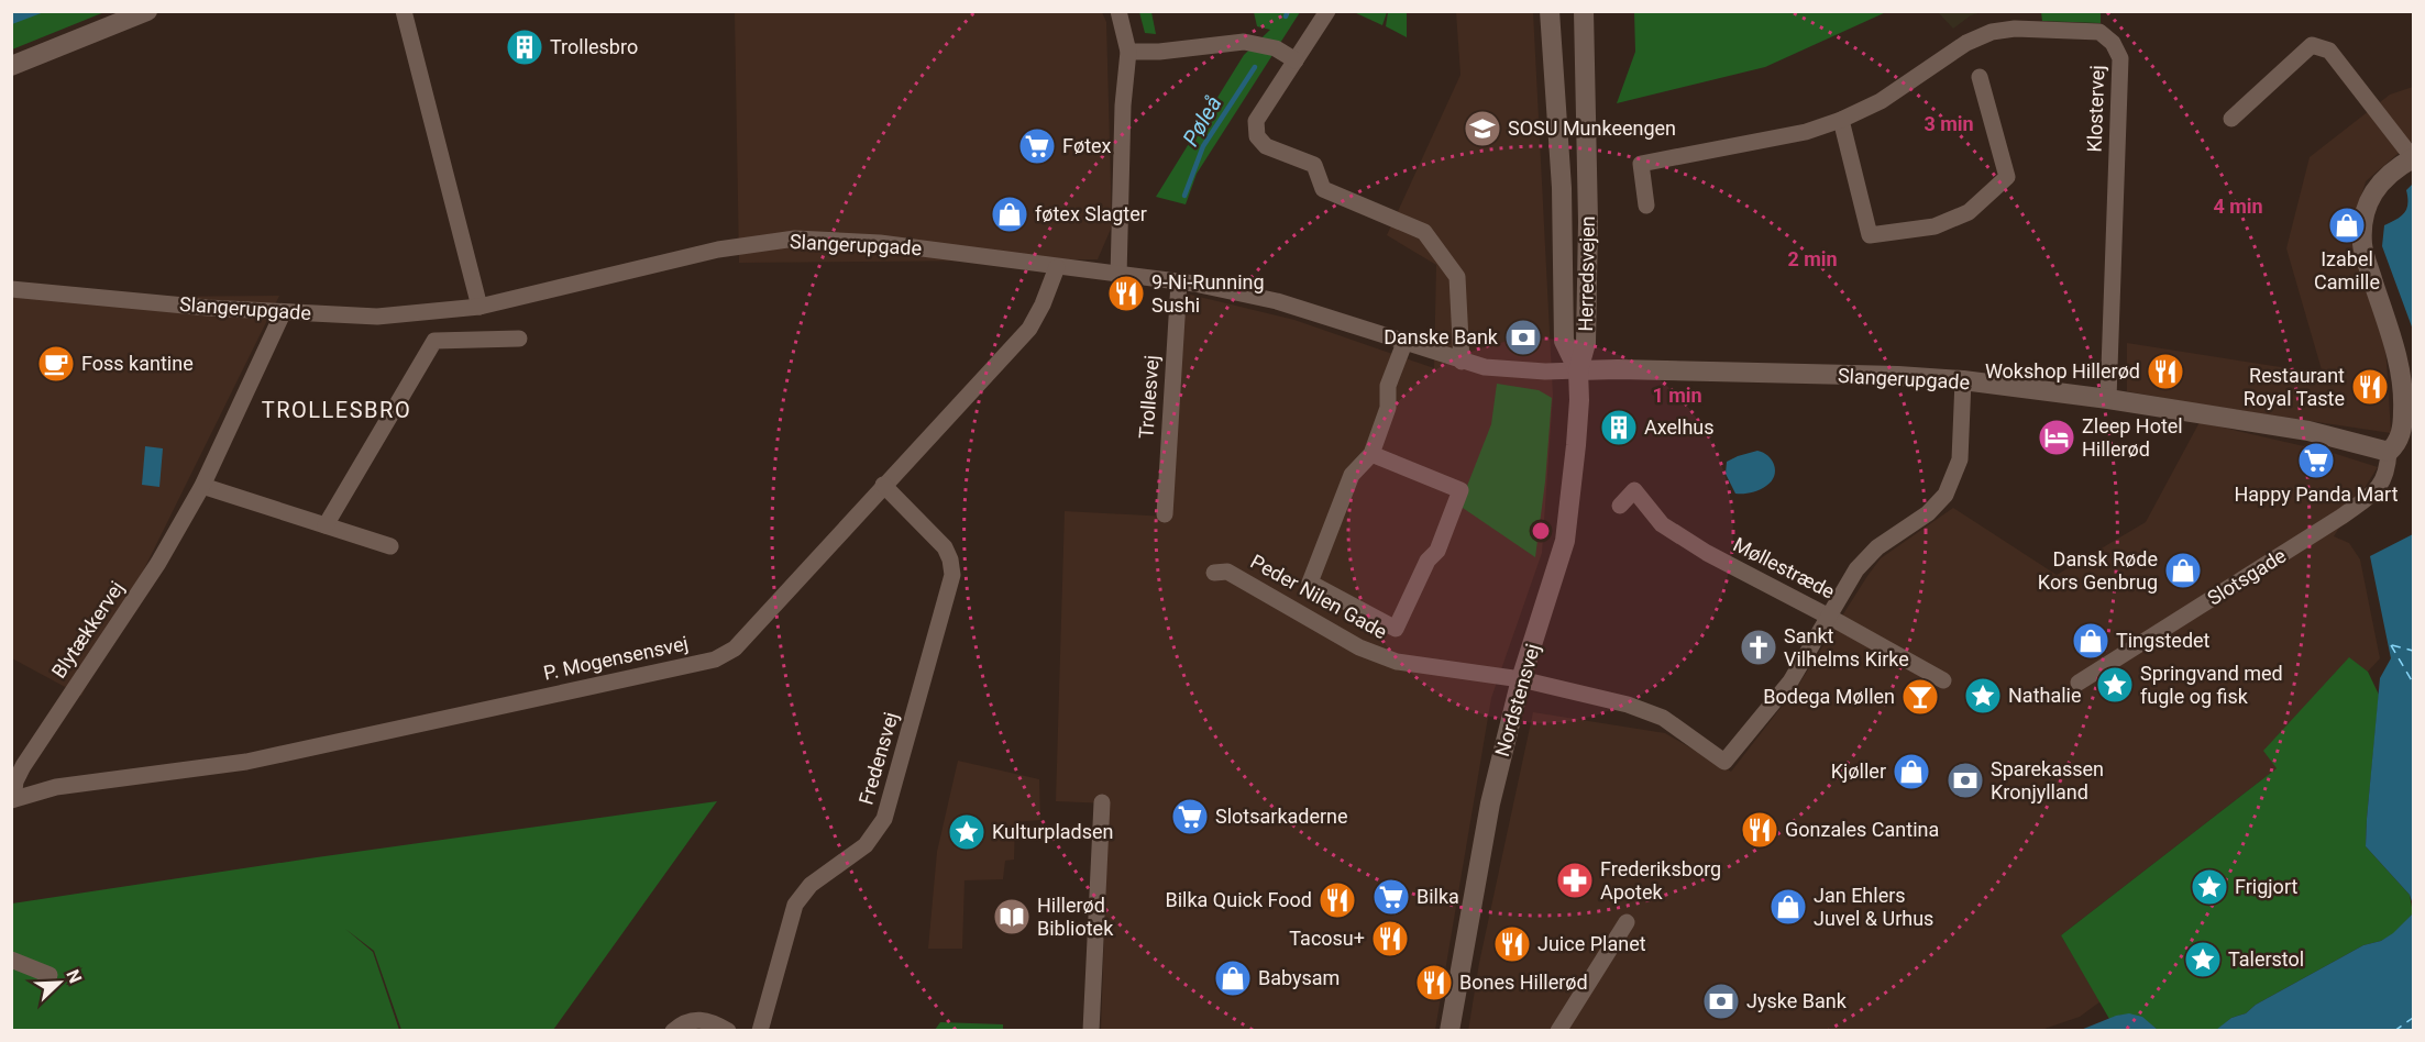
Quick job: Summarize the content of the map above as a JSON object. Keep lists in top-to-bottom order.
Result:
{
  "streets": {
    "street": [
      "Klostervej",
      "Slangerupgade",
      "Herredsvejen",
      "Trollesvej",
      "Møllestræde",
      "Slotsgade",
      "Peder Nilen Gade",
      "Blytækkervej",
      "P. Mogensensvej",
      "Nordstensvej",
      "Fredensvej"
    ]
  },
  "crossings": [
    ["Klostervej", "Slangerupgade"],
    ["Slangerupgade", "Herredsvejen"],
    ["Slangerupgade", "Trollesvej"],
    ["Slangerupgade", "Slotsgade"],
    ["Slangerupgade", "Blytækkervej"],
    ["Slangerupgade", "P. Mogensensvej"],
    ["Slangerupgade", "Nordstensvej"],
    ["Herredsvejen", "Nordstensvej"],
    ["Møllestræde", "Peder Nilen Gade"],
    ["Peder Nilen Gade", "Nordstensvej"],
    ["Blytækkervej", "P. Mogensensvej"],
    ["P. Mogensensvej", "Fredensvej"]
  ],
  "districts": ["TROLLESBRO"],
  "water": ["Pøleå"],
  "places": {
    "building": ["Trollesbro", "Axelhus"],
    "school or university": ["SOSU Munkeengen"],
    "supermarket": [
      "Føtex",
      "Happy Panda Mart",
      "Slotsarkaderne",
      "Bilka"
    ],
    "shop": [
      "føtex Slagter",
      "Izabel Camille",
      "Dansk Røde Kors Genbrug",
      "Tingstedet",
      "Kjøller",
      "Jan Ehlers Juvel & Urhus",
      "Babysam"
    ],
    "restaurant": [
      "9-Ni-Running Sushi",
      "Wokshop Hillerød",
      "Restaurant Royal Taste",
      "Gonzales Cantina",
      "Bilka Quick Food",
      "Tacosu+",
      "Juice Planet",
      "Bones Hillerød"
    ],
    "bank": ["Danske Bank", "Sparekassen Kronjylland", "Jyske Bank"],
    "cafe": ["Foss kantine"],
    "hotel": ["Zleep Hotel Hillerød"],
    "church": ["Sankt Vilhelms Kirke"],
    "place": [
      "Springvand med fugle og fisk",
      "Nathalie",
      "Kulturpladsen",
      "Frigjort",
      "Talerstol"
    ],
    "bar": ["Bodega Møllen"],
    "pharmacy": ["Frederiksborg Apotek"],
    "library": ["Hillerød Bibliotek"]
  },
  "north": "top right",
  "rings": [
    "3 min",
    "4 min",
    "2 min",
    "1 min"
  ]
}
